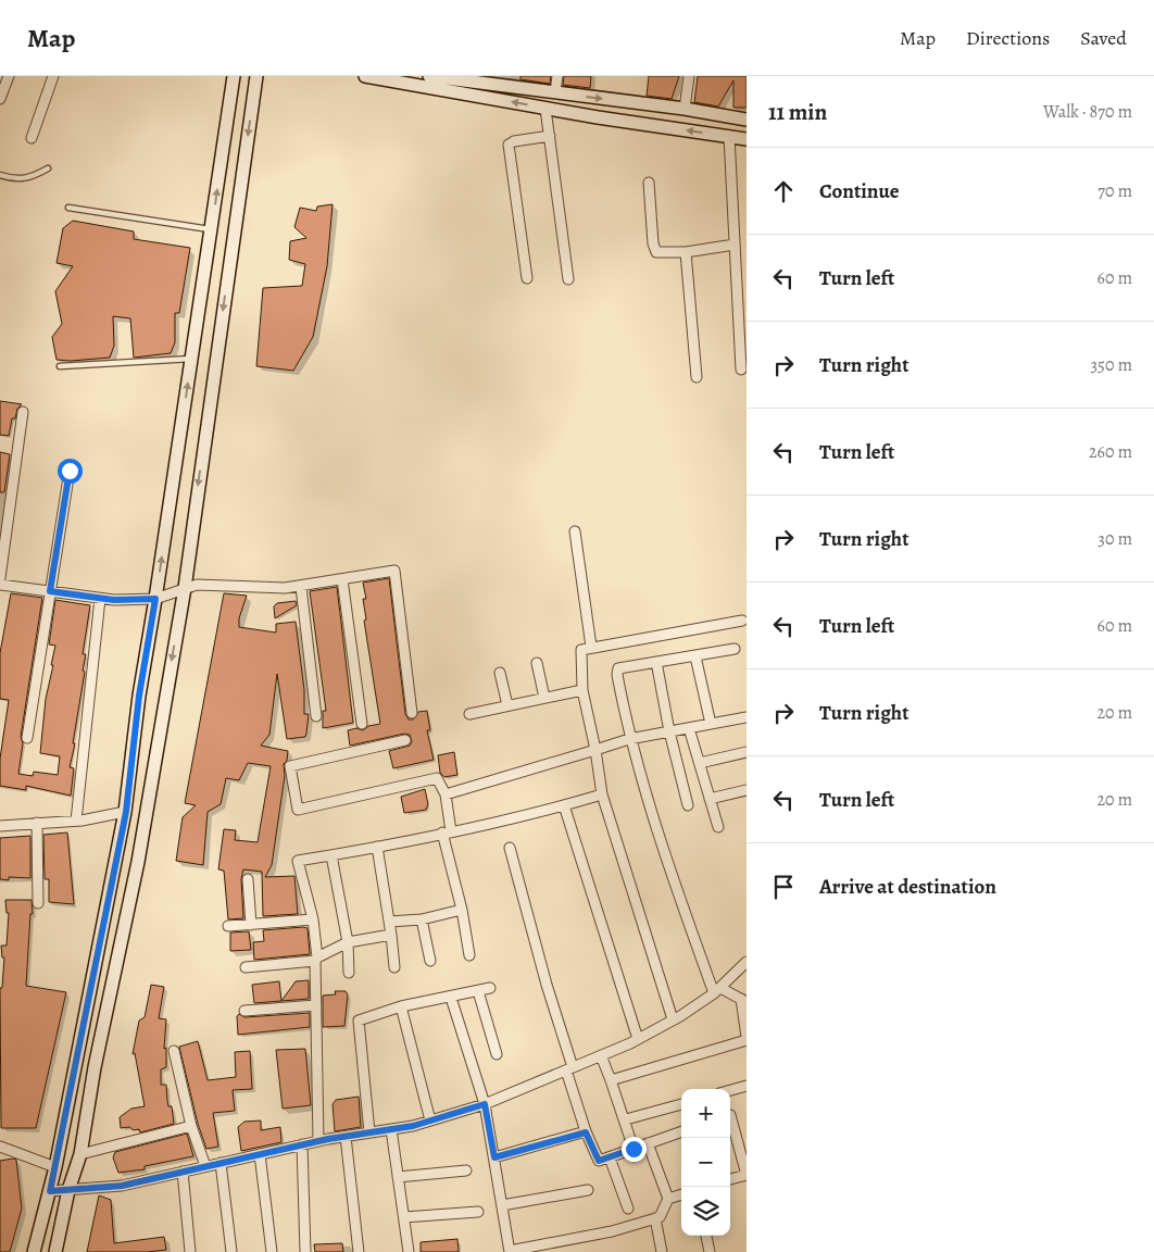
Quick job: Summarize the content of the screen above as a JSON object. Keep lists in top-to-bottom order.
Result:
{
  "page": {
    "header": "Map",
    "nav": ["Map", "Directions", "Saved"],
    "heading": ["11 min", "Walk · 870 m"],
    "list": [
      ["Continue", "70 m"],
      ["Turn left", "60 m"],
      ["Turn right", "350 m"],
      ["Turn left", "260 m"],
      ["Turn right", "30 m"],
      ["Turn left", "60 m"],
      ["Turn right", "20 m"],
      ["Turn left", "20 m"],
      "Arrive at destination"
    ],
    "map_buttons": ["+", "−"]
  }
}
